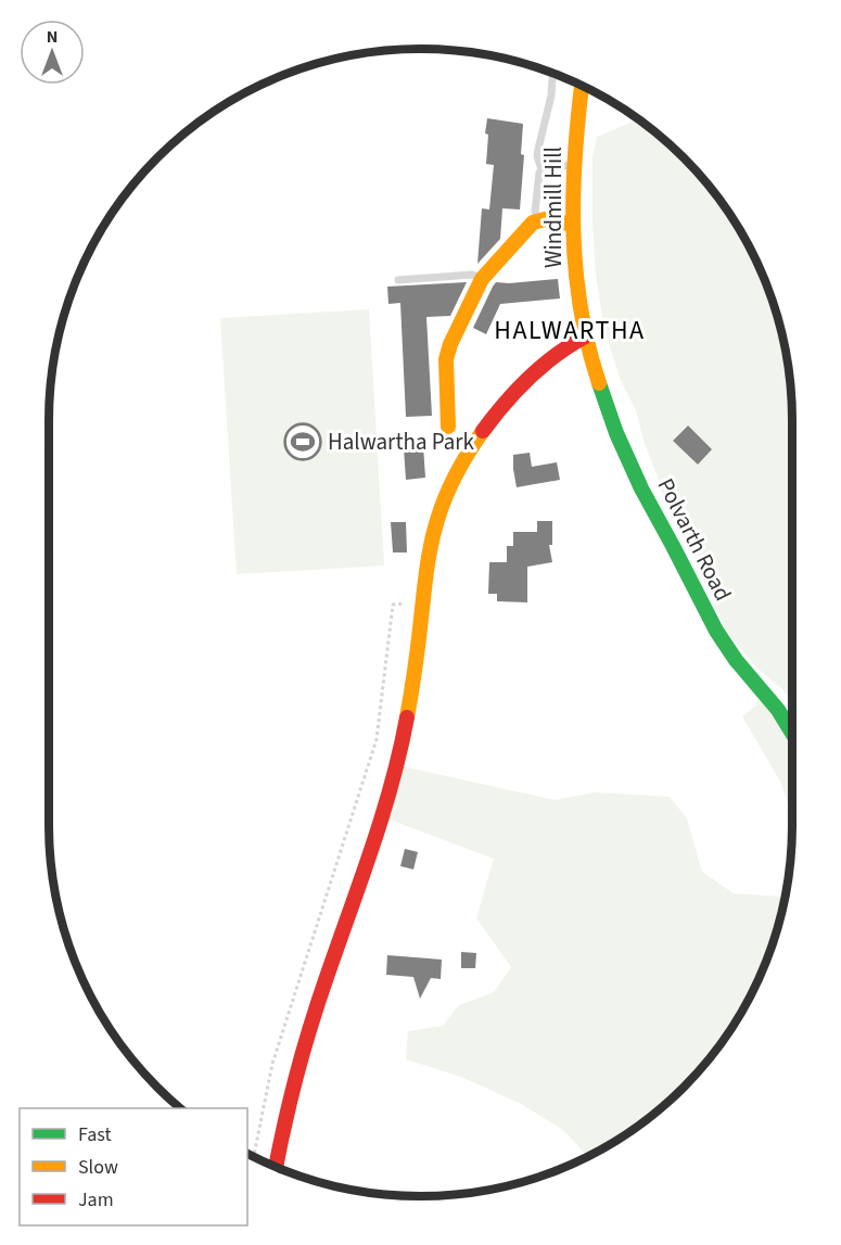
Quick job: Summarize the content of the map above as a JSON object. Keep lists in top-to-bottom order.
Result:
{
  "streets": {
    "main road": ["Windmill Hill", "Polvarth Road"]
  },
  "crossings": [
    ["Windmill Hill", "Polvarth Road"]
  ],
  "districts": ["HALWARTHA"],
  "places": {
    "sports": ["Halwartha Park"]
  },
  "legend": ["Fast", "Slow", "Jam"],
  "north": "top"
}
